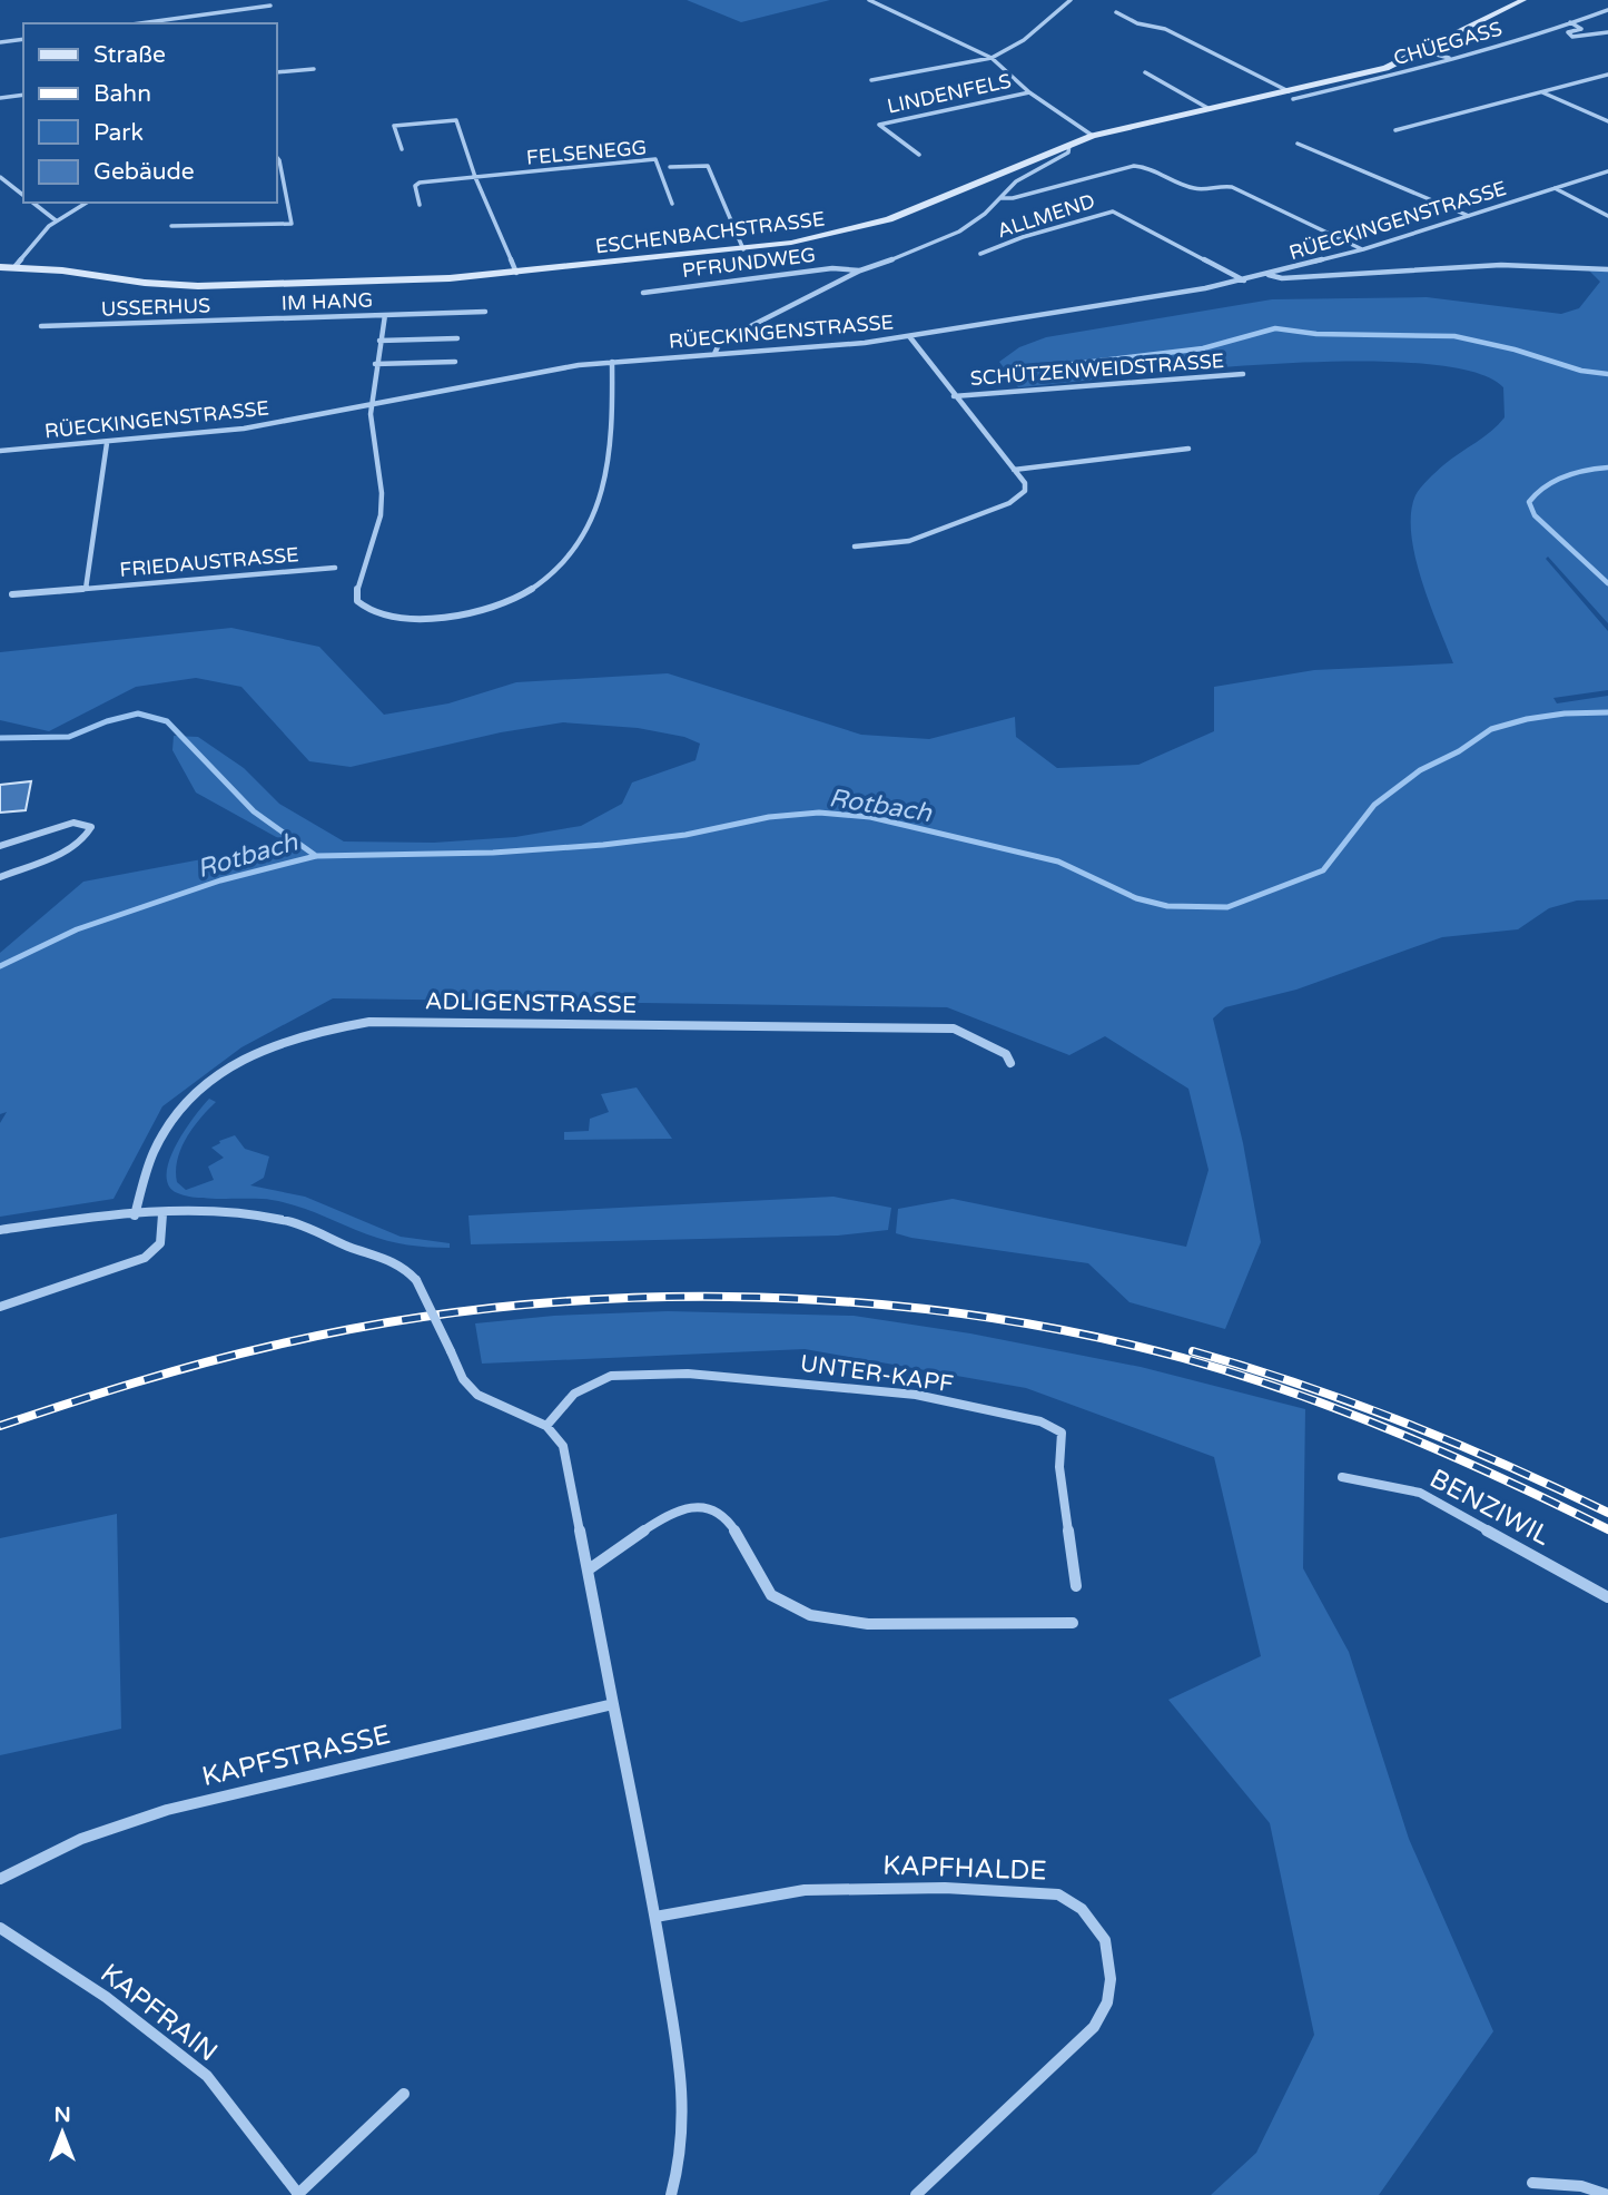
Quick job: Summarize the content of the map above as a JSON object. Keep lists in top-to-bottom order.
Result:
{
  "streets": {
    "street": [
      "CHÜEGASS",
      "LINDENFELS",
      "FELSENEGG",
      "ALLMEND",
      "RÜECKINGENSTRASSE",
      "ESCHENBACHSTRASSE",
      "PFRUNDWEG",
      "IM HANG",
      "USSERHUS",
      "SCHÜTZENWEIDSTRASSE",
      "FRIEDAUSTRASSE",
      "ADLIGENSTRASSE",
      "UNTER-KAPF",
      "BENZIWIL",
      "KAPFSTRASSE",
      "KAPFHALDE",
      "KAPFRAIN"
    ]
  },
  "crossings": [
    ["CHÜEGASS", "ESCHENBACHSTRASSE"],
    ["ALLMEND", "RÜECKINGENSTRASSE"],
    ["RÜECKINGENSTRASSE", "PFRUNDWEG"],
    ["RÜECKINGENSTRASSE", "IM HANG"],
    ["RÜECKINGENSTRASSE", "SCHÜTZENWEIDSTRASSE"],
    ["RÜECKINGENSTRASSE", "FRIEDAUSTRASSE"],
    ["ESCHENBACHSTRASSE", "PFRUNDWEG"],
    ["IM HANG", "USSERHUS"]
  ],
  "water": ["Rotbach"],
  "legend": [
    "Straße",
    "Bahn",
    "Park",
    "Gebäude"
  ],
  "north": "top"
}
